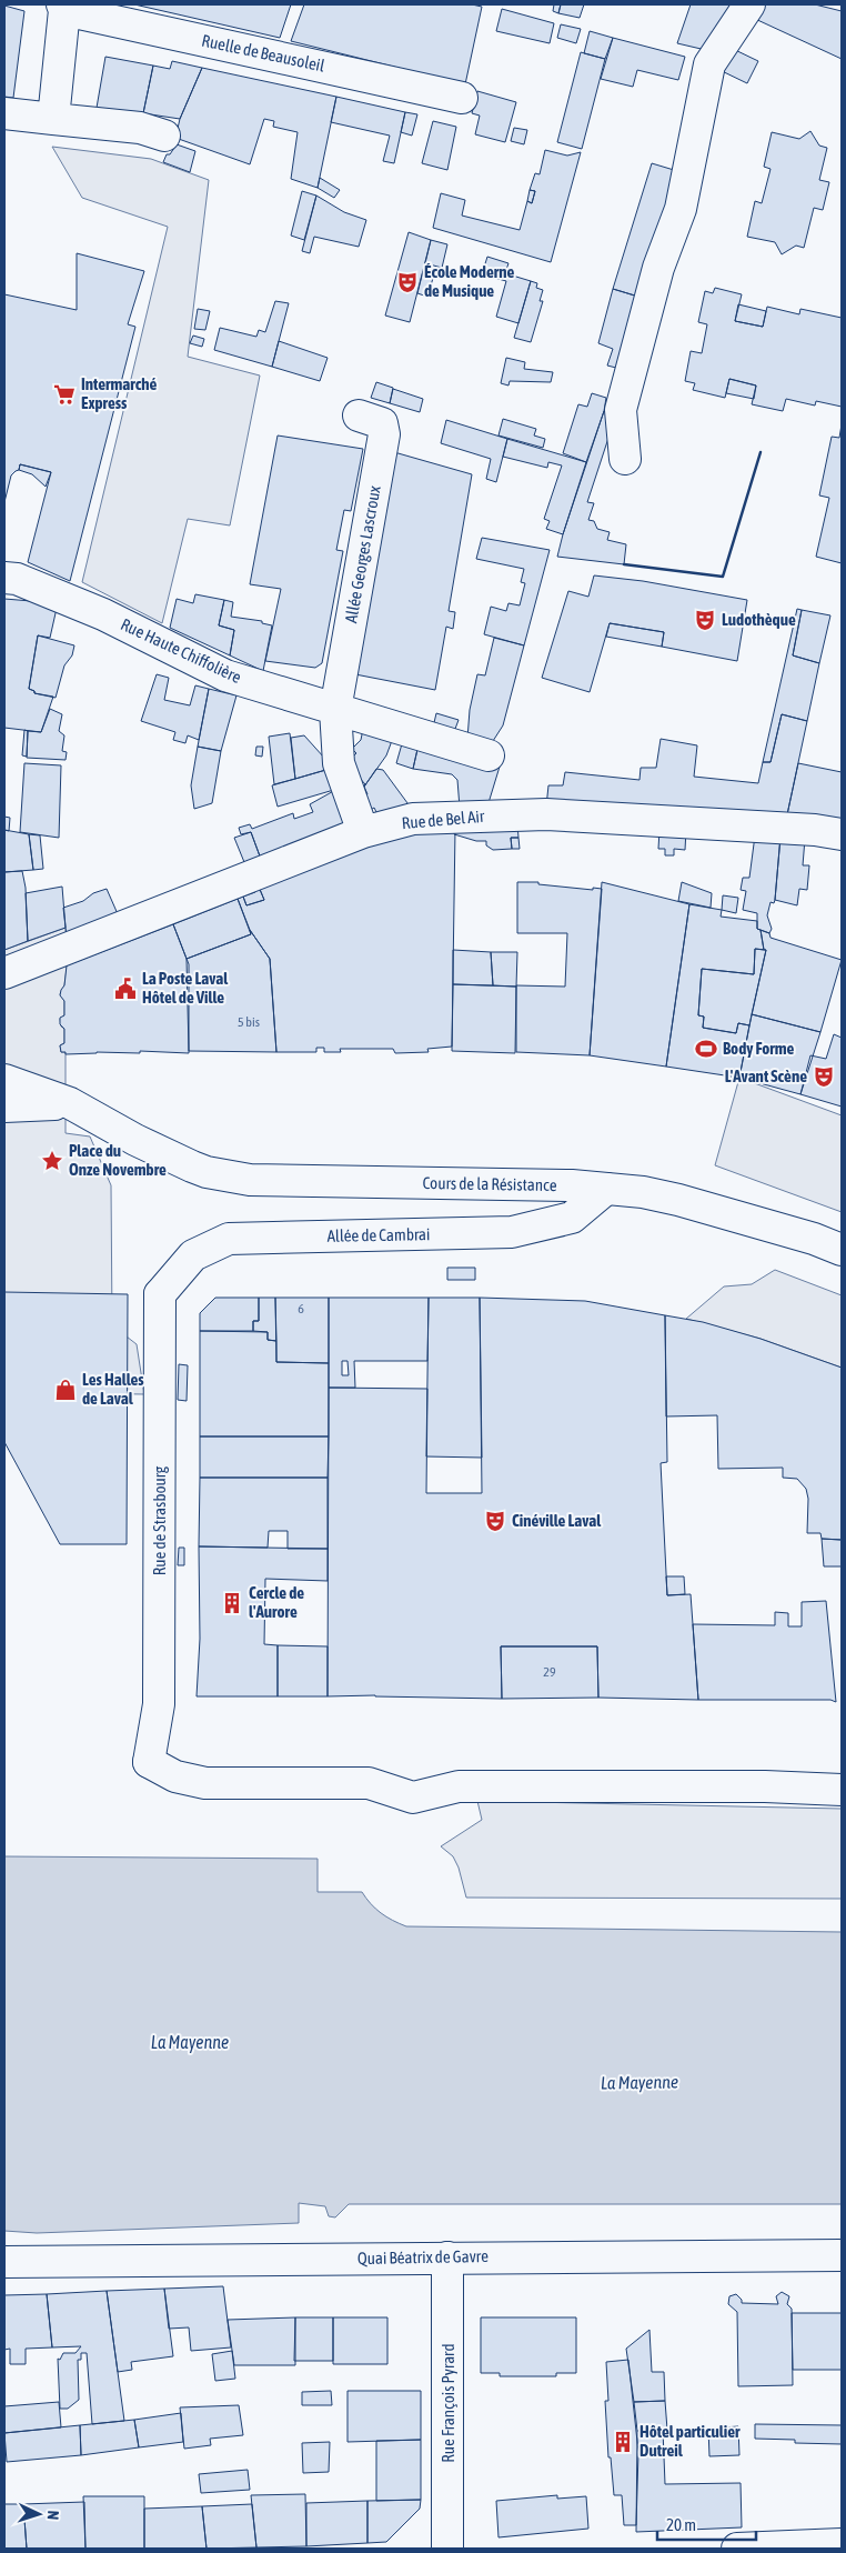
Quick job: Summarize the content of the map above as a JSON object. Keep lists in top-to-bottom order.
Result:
{
  "streets": {
    "street": [
      "Ruelle de Beausoleil",
      "Allée Georges Lascroux",
      "Rue Haute Chiffolière",
      "Rue de Bel Air",
      "Cours de la Résistance",
      "Allée de Cambrai",
      "Rue de Strasbourg",
      "Quai Béatrix de Gavre",
      "Rue François Pyrard"
    ]
  },
  "crossings": [
    ["Allée Georges Lascroux", "Rue Haute Chiffolière"],
    ["Cours de la Résistance", "Allée de Cambrai"],
    ["Allée de Cambrai", "Rue de Strasbourg"],
    ["Quai Béatrix de Gavre", "Rue François Pyrard"]
  ],
  "water": ["La Mayenne"],
  "places": {
    "theatre": [
      "École Moderne de Musique",
      "Ludothèque",
      "L'Avant Scène",
      "Cinéville Laval"
    ],
    "supermarket": ["Intermarché Express"],
    "public building": ["La Poste Laval Hôtel de Ville"],
    "sports": ["Body Forme"],
    "place": ["Place du Onze Novembre"],
    "shop": ["Les Halles de Laval"],
    "building": ["Cercle de l'Aurore", "Hôtel particulier Dutreil"]
  },
  "house_numbers": ["5 bis", "6", "29"],
  "scale_bar": "20 m",
  "north": "right"
}
